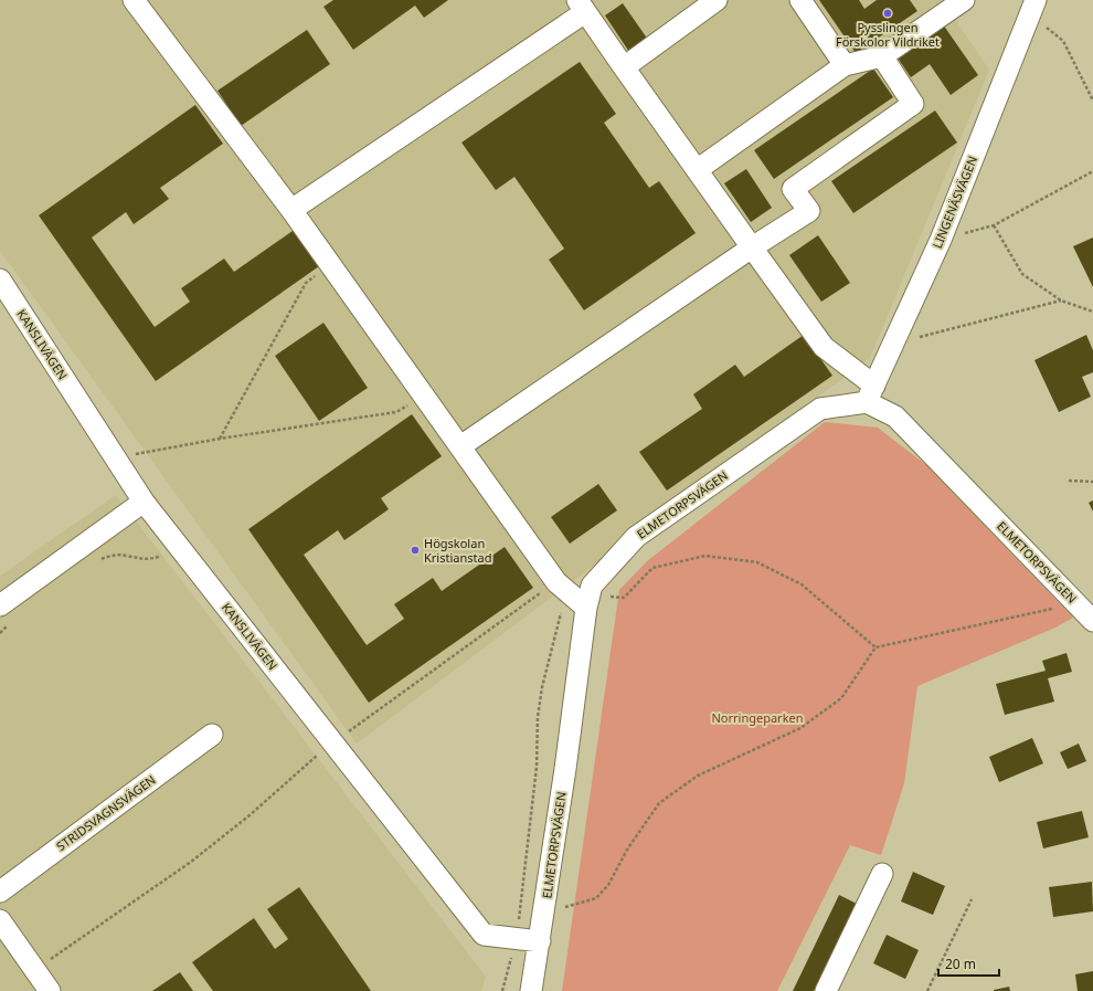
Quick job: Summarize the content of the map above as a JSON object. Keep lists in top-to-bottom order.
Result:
{
  "streets": {
    "street": [
      "LINGENÄSVÄGEN",
      "KANSLIVÄGEN",
      "ELMETORPSVÄGEN",
      "STRIDSVAGNSVÄGEN"
    ]
  },
  "crossings": [
    ["LINGENÄSVÄGEN", "ELMETORPSVÄGEN"],
    ["KANSLIVÄGEN", "ELMETORPSVÄGEN"]
  ],
  "parks": ["Norringeparken"],
  "places": ["Pysslingen Förskolor Vildriket", "Högskolan Kristianstad"],
  "scale_bar": "20 m"
}
